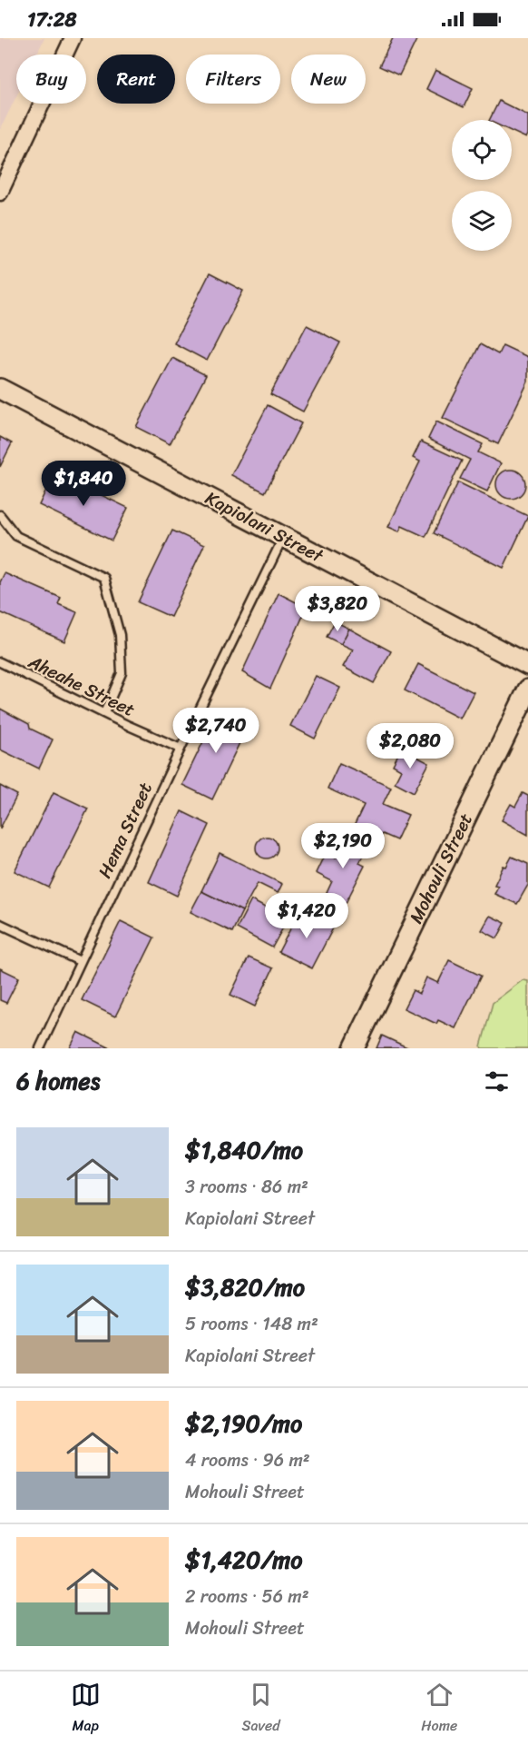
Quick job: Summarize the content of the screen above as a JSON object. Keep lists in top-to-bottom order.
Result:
{
  "streets": {
    "street": ["Kapiolani Street", "Mohouli Street"],
    "lane": ["Aheahe Street", "Hema Street"]
  },
  "crossings": [
    ["Kapiolani Street", "Hema Street"],
    ["Aheahe Street", "Hema Street"]
  ],
  "page": {
    "status": "17:28",
    "chip": [
      "Buy",
      "Rent",
      "Filters",
      "New"
    ],
    "price": [
      "$1,840",
      "$3,820",
      "$2,740",
      "$2,080",
      "$2,190",
      "$1,420"
    ],
    "heading": "6 homes",
    "list": [
      {
        "name": "$1,840/mo",
        "note": "3 rooms · 86 m² · Kapiolani Street"
      },
      {
        "name": "$3,820/mo",
        "note": "5 rooms · 148 m² · Kapiolani Street"
      },
      {
        "name": "$2,190/mo",
        "note": "4 rooms · 96 m² · Mohouli Street"
      },
      {
        "name": "$1,420/mo",
        "note": "2 rooms · 56 m² · Mohouli Street"
      }
    ],
    "tabs": ["Map", "Saved", "Home"]
  }
}
